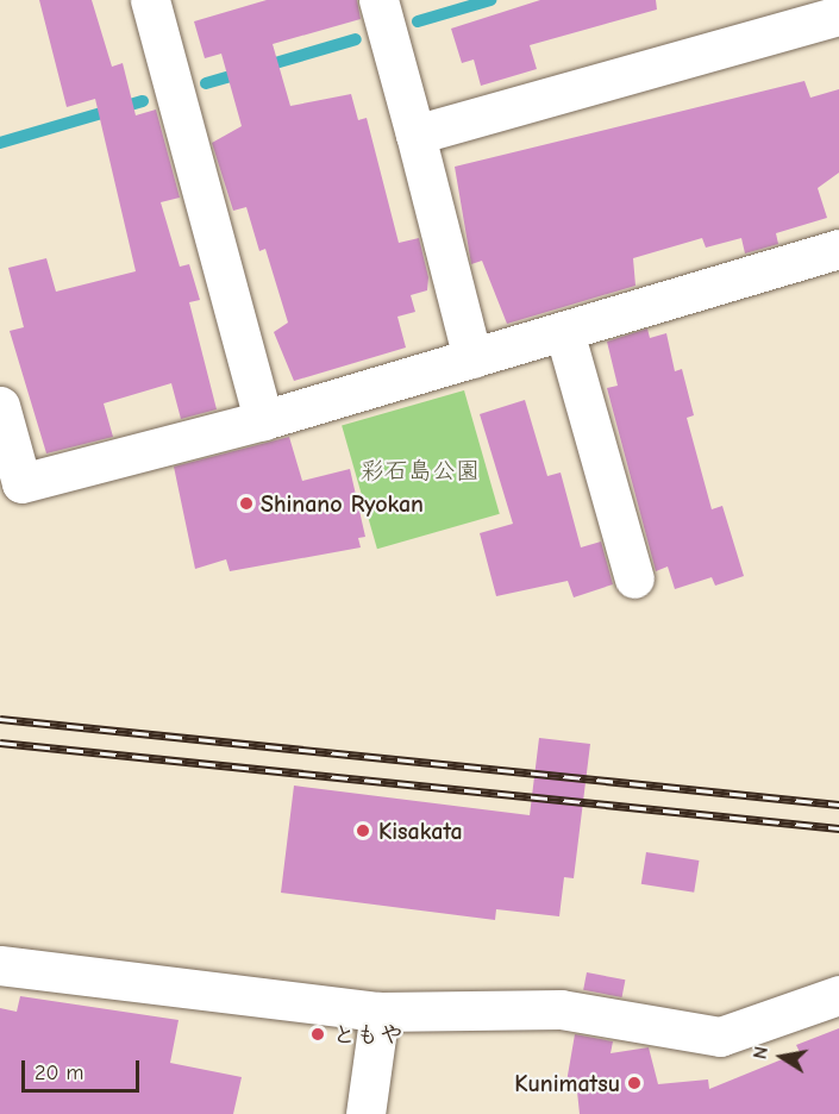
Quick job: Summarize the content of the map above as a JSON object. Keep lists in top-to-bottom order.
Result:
{
  "parks": ["彩石島公園"],
  "places": [
    "Shinano Ryokan",
    "Kisakata",
    "ともや",
    "Kunimatsu"
  ],
  "scale_bar": "20 m",
  "north": "left"
}
